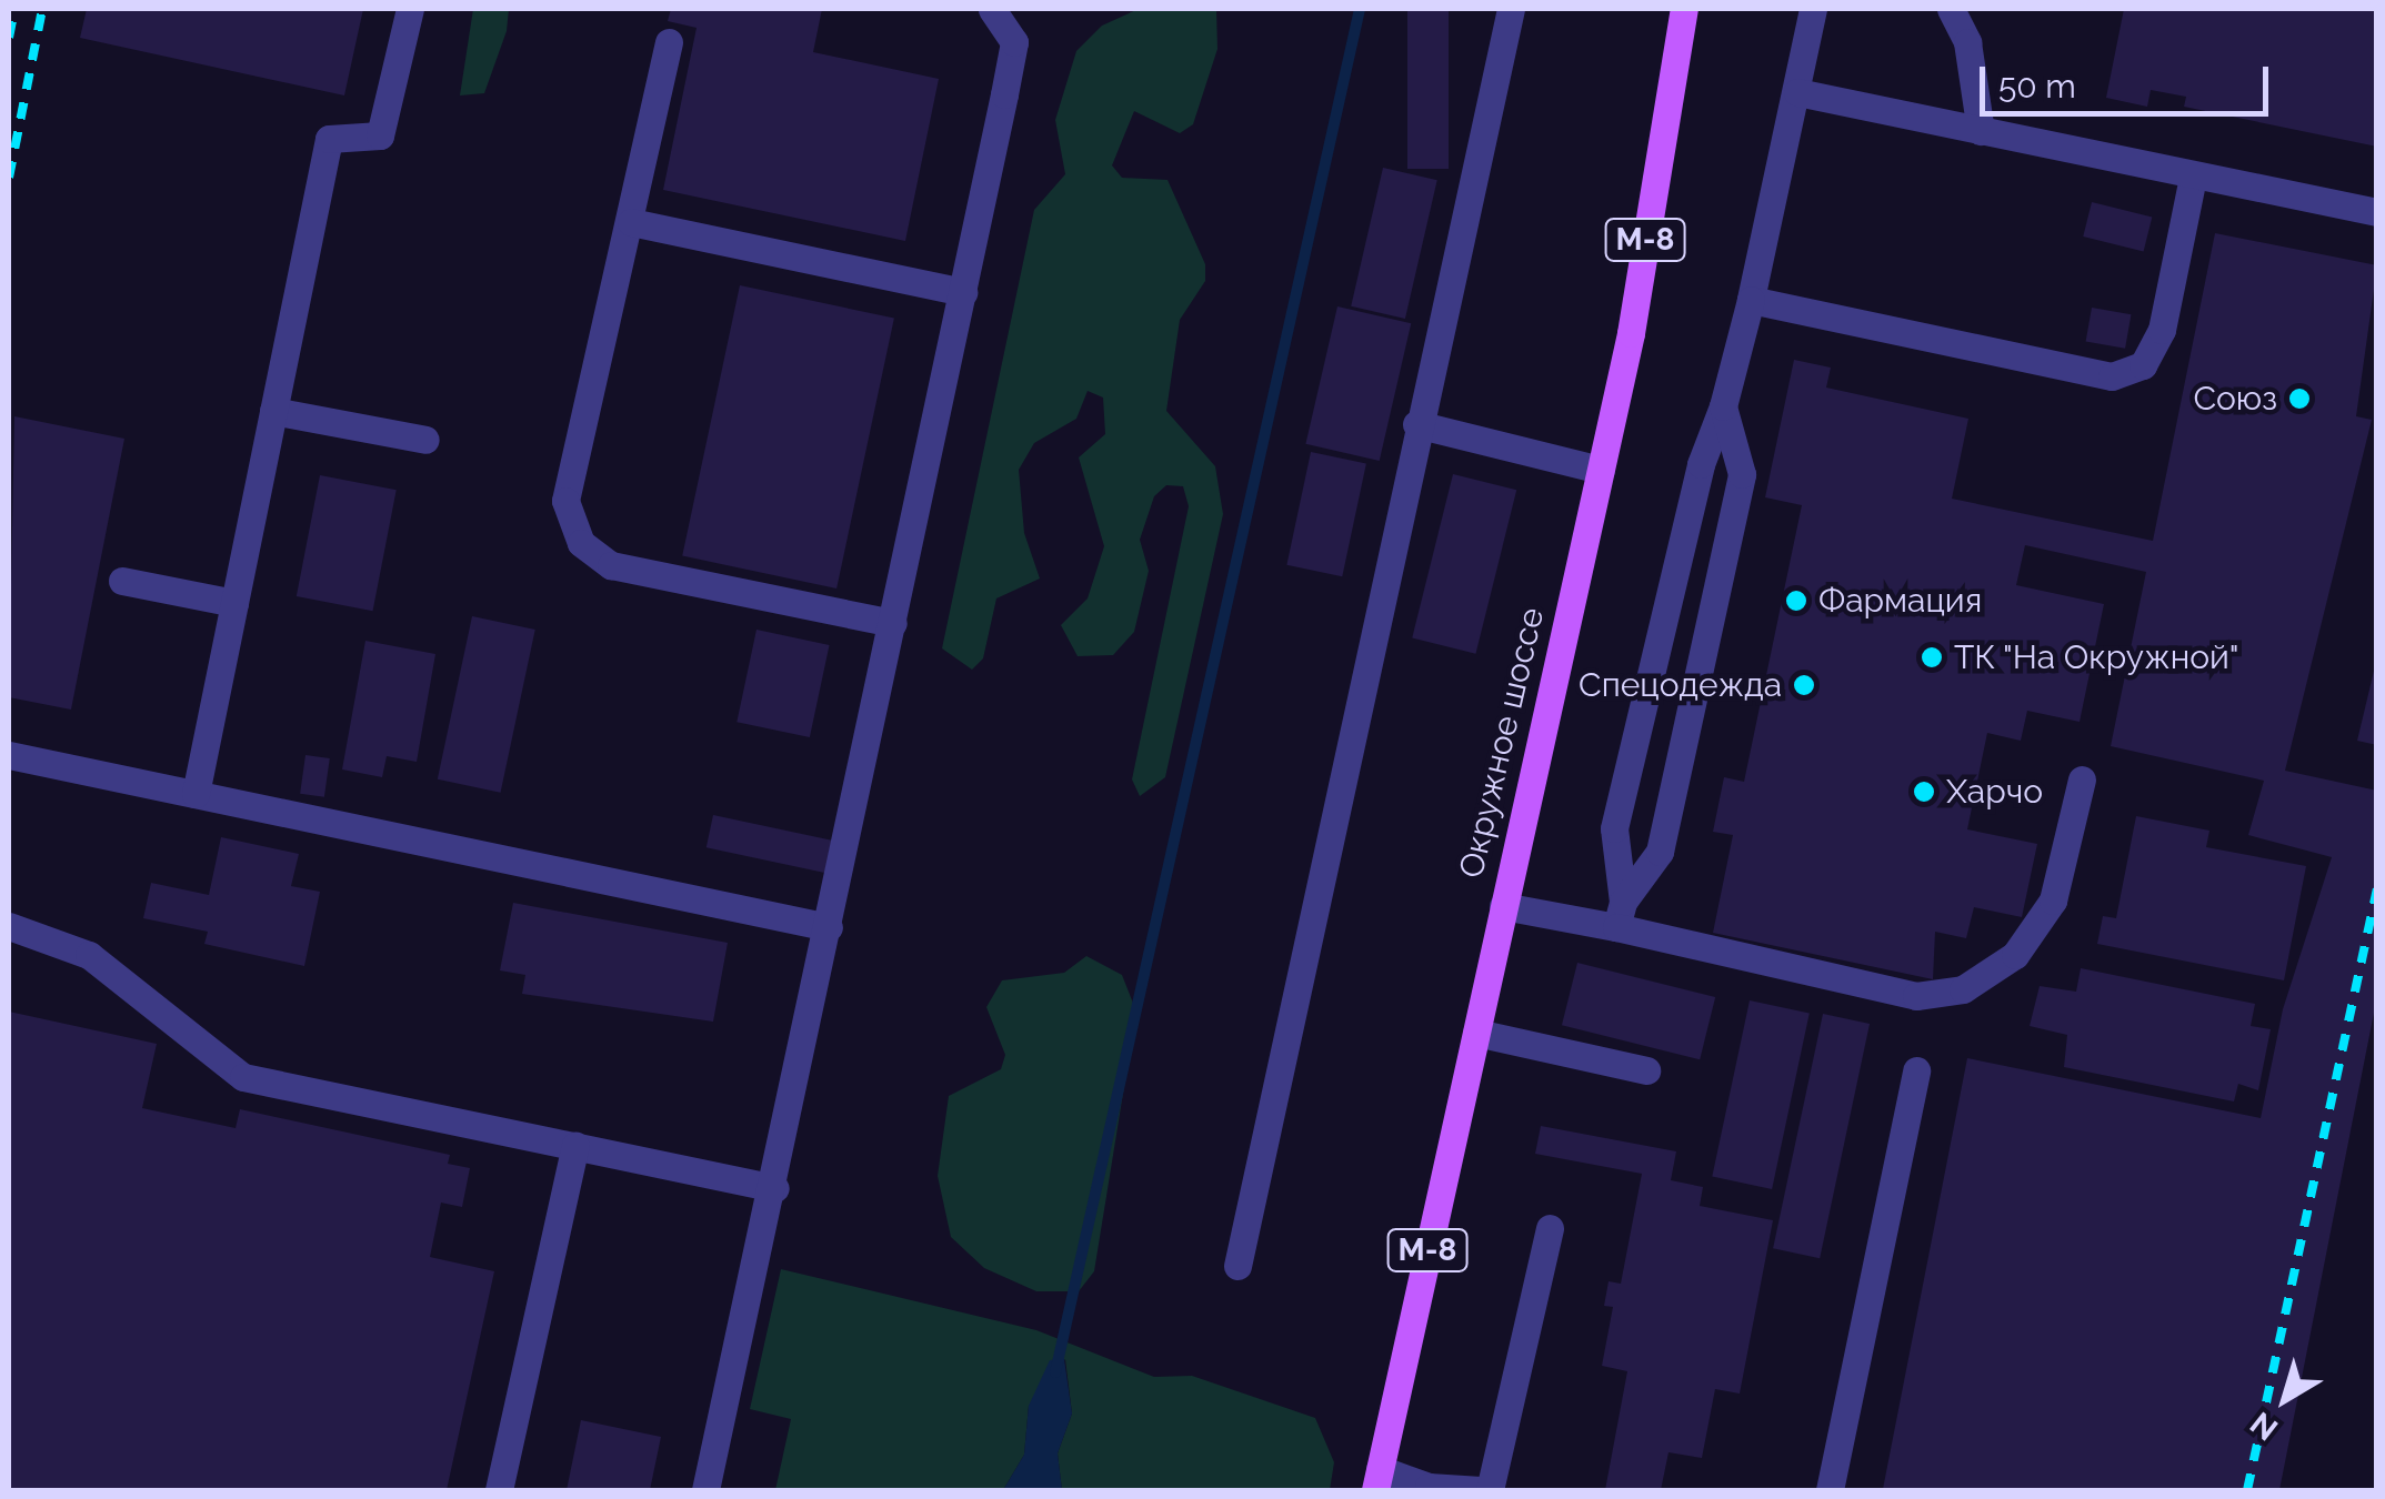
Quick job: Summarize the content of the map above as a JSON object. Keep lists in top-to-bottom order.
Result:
{
  "streets": {
    "main road": ["М-8", "Окружное шоссе"]
  },
  "places": [
    "Союз",
    "Фармация",
    "ТК \"На Окружной\"",
    "Спецодежда",
    "Харчо"
  ],
  "scale_bar": "50 m",
  "north": "bottom left"
}
